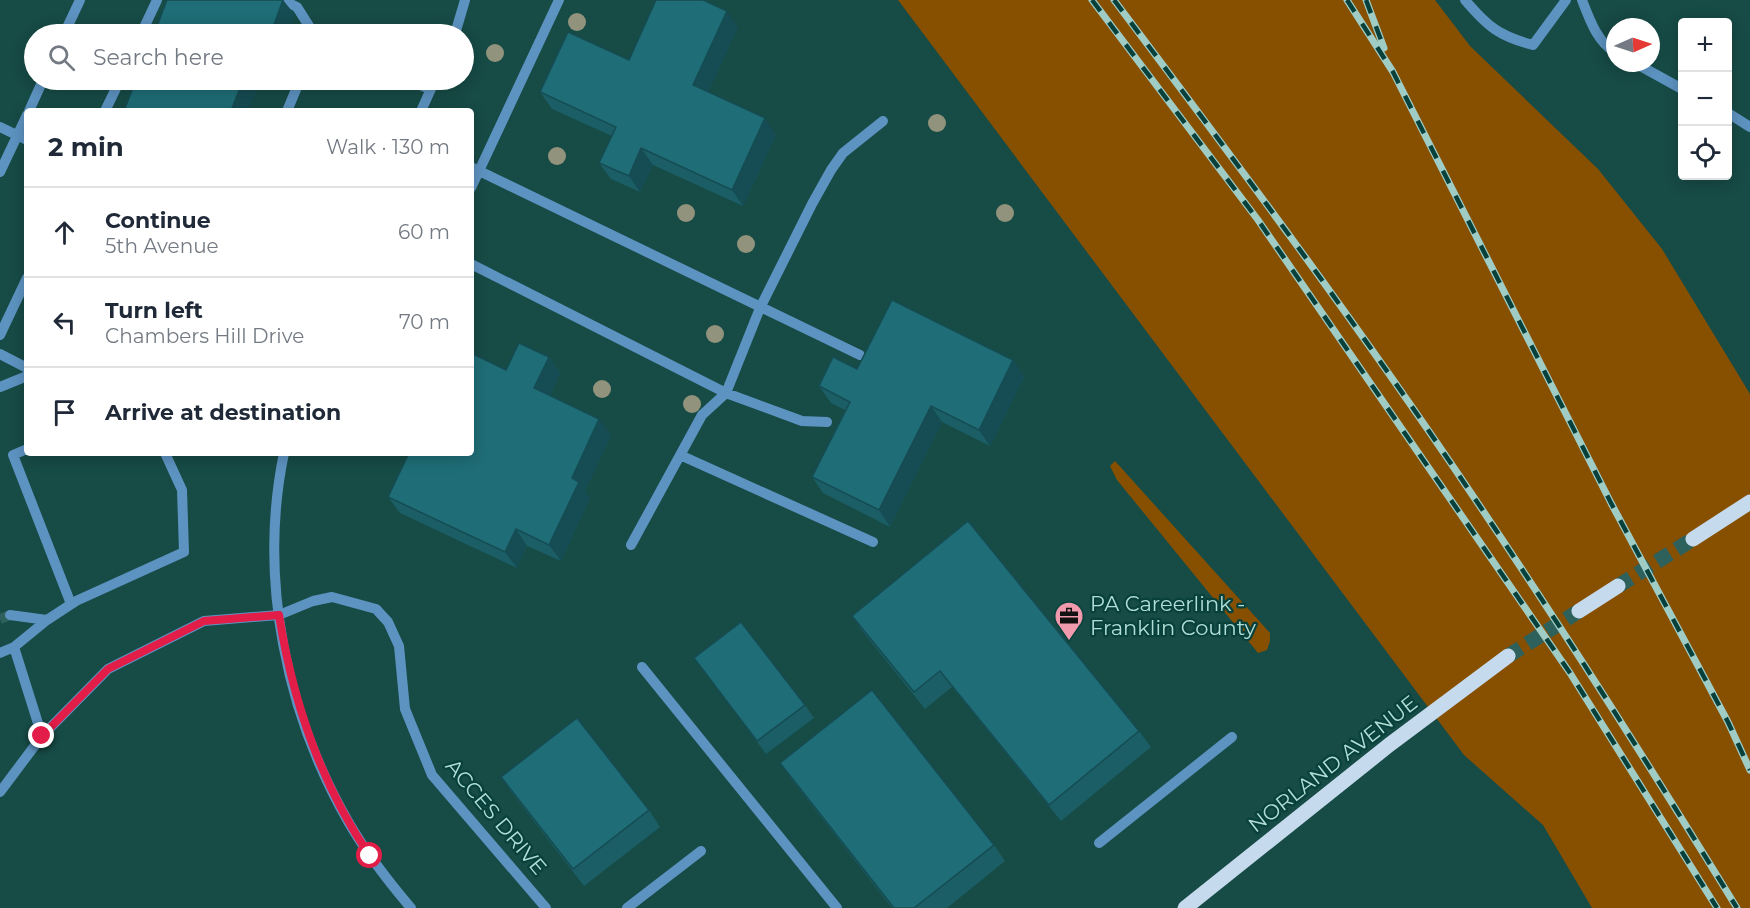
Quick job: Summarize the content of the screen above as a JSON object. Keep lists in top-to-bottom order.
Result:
{
  "streets": {
    "main road": ["NORLAND AVENUE"],
    "street": ["ACCES DRIVE"]
  },
  "places": {
    "office": ["PA Careerlink - Franklin County"]
  },
  "north": "right",
  "page": {
    "map_buttons": ["+", "−"],
    "search": "Search here",
    "heading": ["2 min", "Walk · 130 m"],
    "list": [
      ["Continue", "5th Avenue", "60 m"],
      ["Turn left", "Chambers Hill Drive", "70 m"],
      "Arrive at destination"
    ]
  }
}
